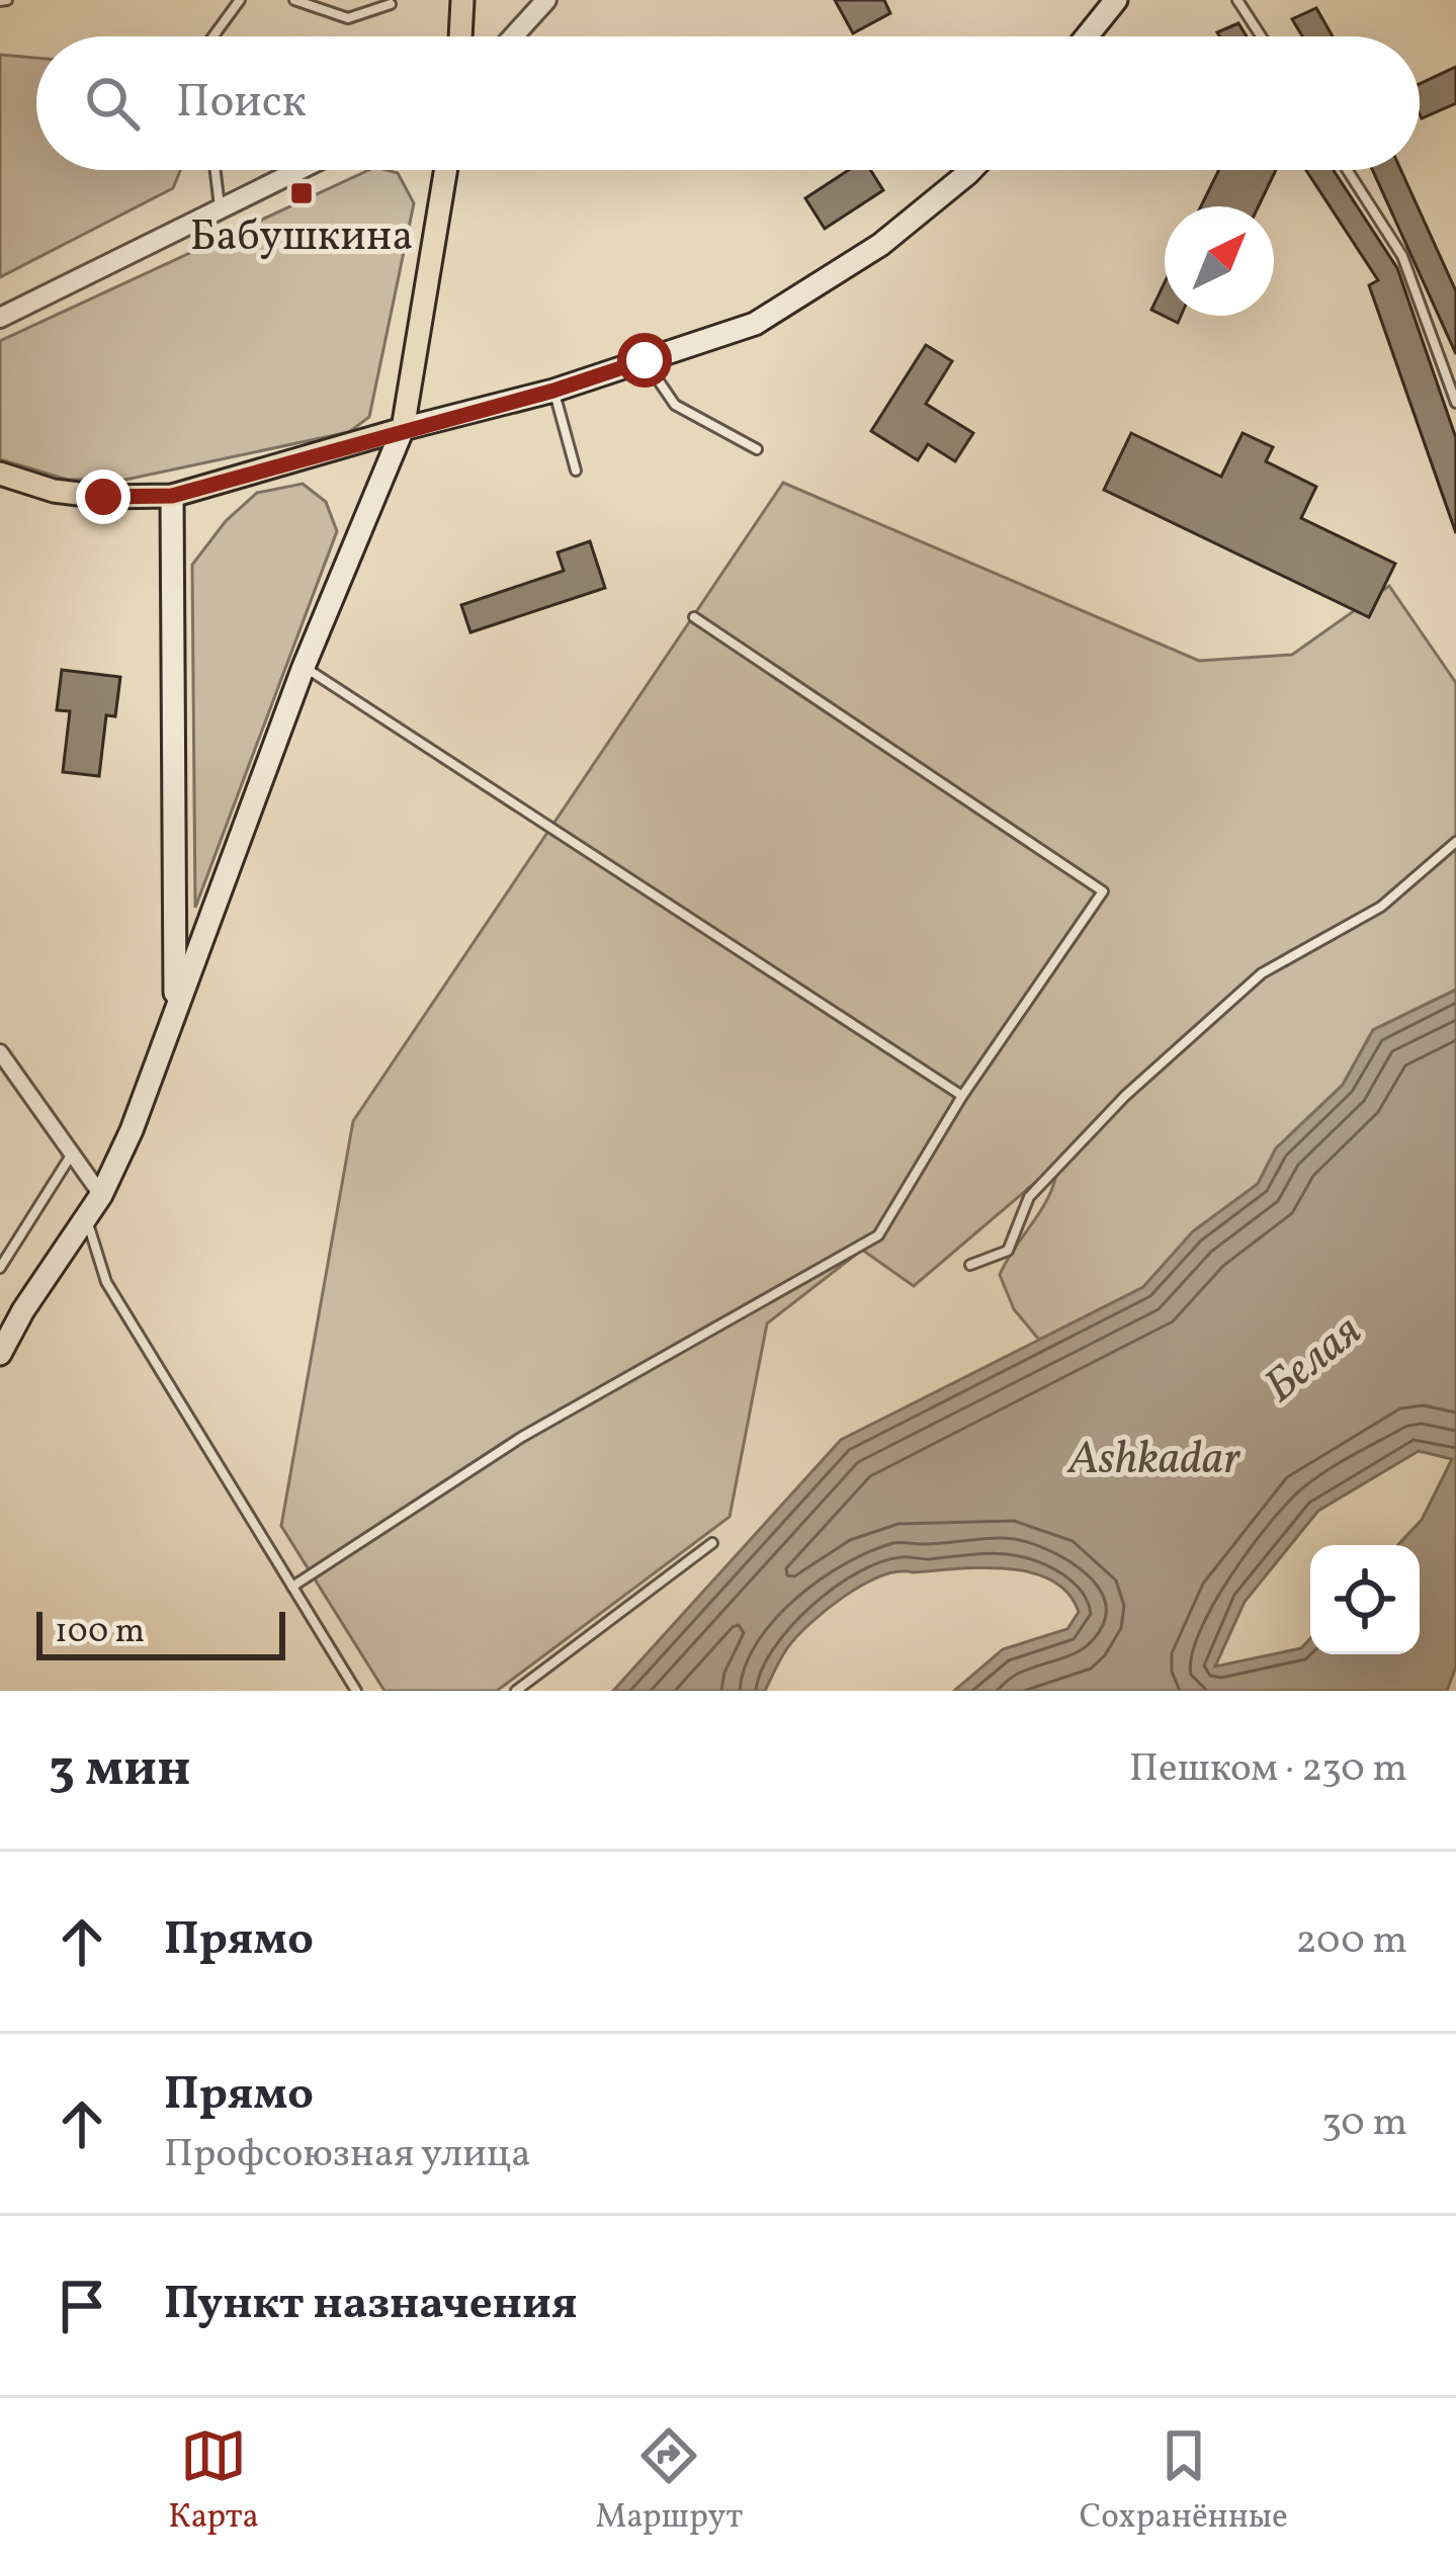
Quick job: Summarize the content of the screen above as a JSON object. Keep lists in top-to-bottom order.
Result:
{
  "water": ["Белая", "Ashkadar"],
  "places": {
    "transit": ["Бабушкина"]
  },
  "scale_bar": "100 m",
  "north": "top right",
  "page": {
    "search": "Поиск",
    "scale": "100 m",
    "heading": ["3 мин", "Пешком · 230 m"],
    "list": [
      ["Прямо", "200 m"],
      ["Прямо", "Профсоюзная улица", "30 m"],
      "Пункт назначения"
    ],
    "nav": ["Карта", "Маршрут", "Сохранённые"]
  }
}
